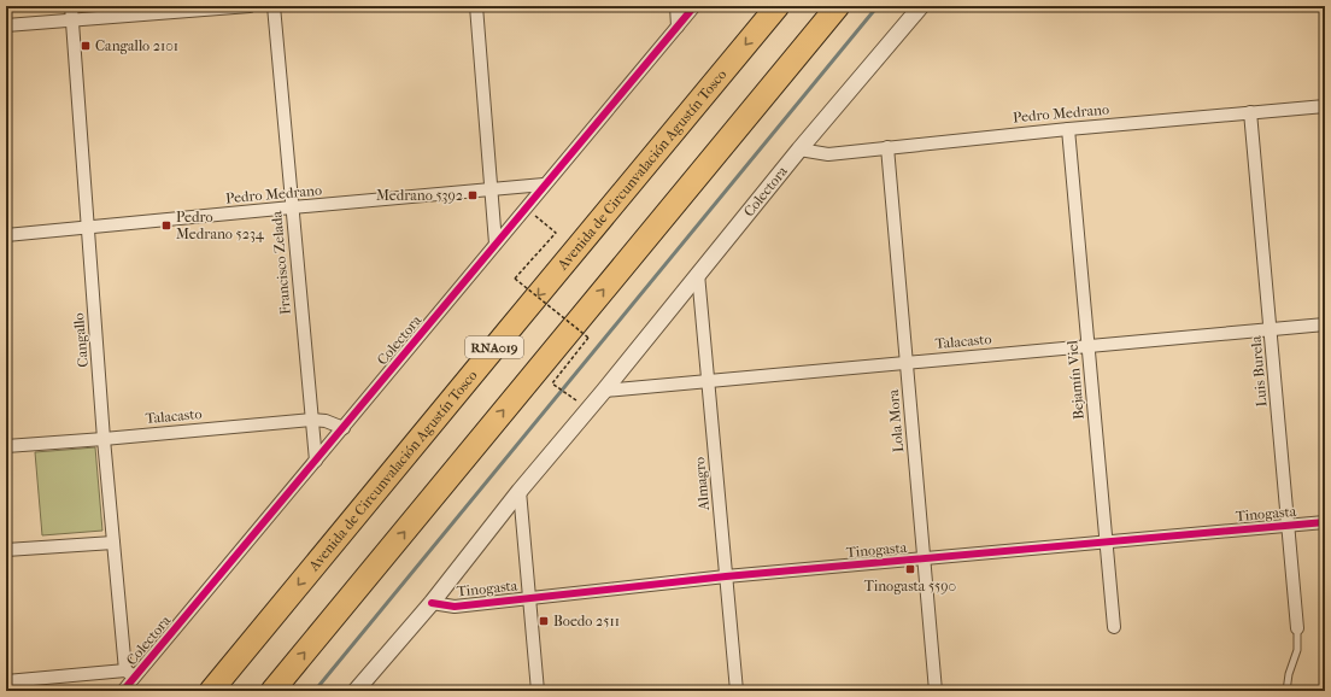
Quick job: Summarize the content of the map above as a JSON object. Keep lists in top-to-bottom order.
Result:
{
  "streets": {
    "highway": ["Avenida de Circunvalación Agustín Tosco", "RNA019"],
    "street": [
      "Pedro Medrano",
      "Colectora",
      "Francisco Zelada",
      "Cangallo",
      "Talacasto",
      "Luis Burela",
      "Bejamín Viel",
      "Lola Mora",
      "Almagro",
      "Tinogasta"
    ]
  },
  "crossings": [
    ["Pedro Medrano", "Colectora"],
    ["Pedro Medrano", "Francisco Zelada"],
    ["Pedro Medrano", "Cangallo"],
    ["Pedro Medrano", "Luis Burela"],
    ["Pedro Medrano", "Bejamín Viel"],
    ["Pedro Medrano", "Lola Mora"],
    ["Colectora", "Francisco Zelada"],
    ["Colectora", "Cangallo"],
    ["Colectora", "Talacasto"],
    ["Colectora", "Almagro"],
    ["Colectora", "Tinogasta"],
    ["Francisco Zelada", "Talacasto"],
    ["Cangallo", "Talacasto"],
    ["Talacasto", "Luis Burela"],
    ["Talacasto", "Bejamín Viel"],
    ["Talacasto", "Lola Mora"],
    ["Talacasto", "Almagro"],
    ["Luis Burela", "Tinogasta"],
    ["Bejamín Viel", "Tinogasta"],
    ["Lola Mora", "Tinogasta"],
    ["Almagro", "Tinogasta"]
  ],
  "places": {
    "transit": [
      "Cangallo 2101",
      "Medrano 5392",
      "Pedro Medrano 5234",
      "Tinogasta 5590",
      "Boedo 2511"
    ]
  }
}
